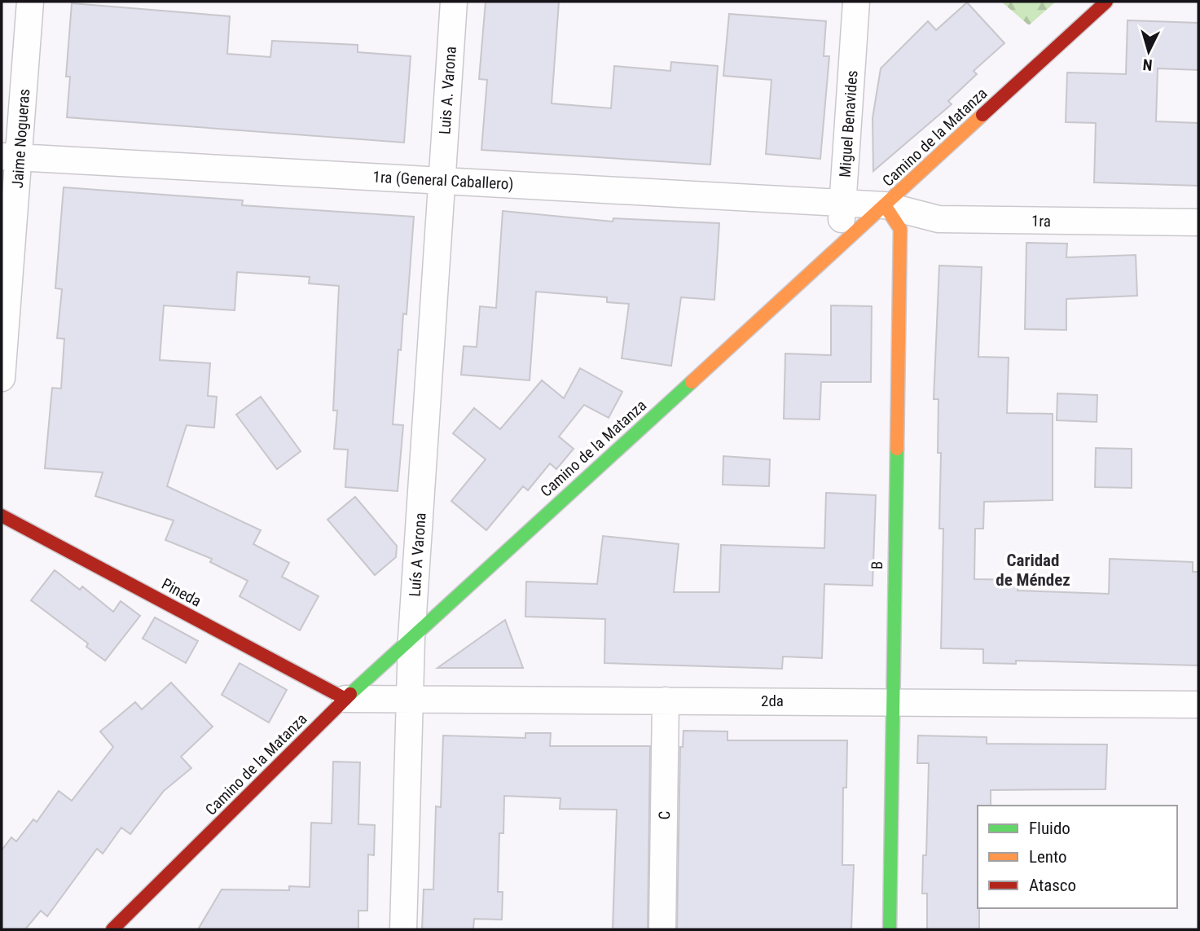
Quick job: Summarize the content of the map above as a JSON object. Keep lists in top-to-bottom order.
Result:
{
  "streets": {
    "main road": ["Camino de la Matanza", "B", "Pineda"],
    "street": [
      "Luis A. Varona",
      "Miguel Benavides",
      "Jaime Nogueras",
      "1ra (General Caballero)",
      "1ra",
      "Luís A Varona",
      "2da",
      "C"
    ]
  },
  "crossings": [
    ["Luis A. Varona", "1ra (General Caballero)"],
    ["Luis A. Varona", "Luís A Varona"],
    ["Miguel Benavides", "Camino de la Matanza"],
    ["Miguel Benavides", "1ra (General Caballero)"],
    ["Camino de la Matanza", "1ra (General Caballero)"],
    ["Camino de la Matanza", "1ra"],
    ["Camino de la Matanza", "Luís A Varona"],
    ["Camino de la Matanza", "B"],
    ["Camino de la Matanza", "Pineda"],
    ["Camino de la Matanza", "2da"],
    ["Jaime Nogueras", "1ra (General Caballero)"],
    ["1ra (General Caballero)", "1ra"],
    ["1ra (General Caballero)", "Luís A Varona"],
    ["1ra (General Caballero)", "B"],
    ["1ra", "B"],
    ["Luís A Varona", "2da"],
    ["B", "2da"],
    ["Pineda", "2da"],
    ["2da", "C"]
  ],
  "districts": ["Caridad de Méndez"],
  "legend": ["Fluido", "Lento", "Atasco"],
  "north": "bottom"
}
